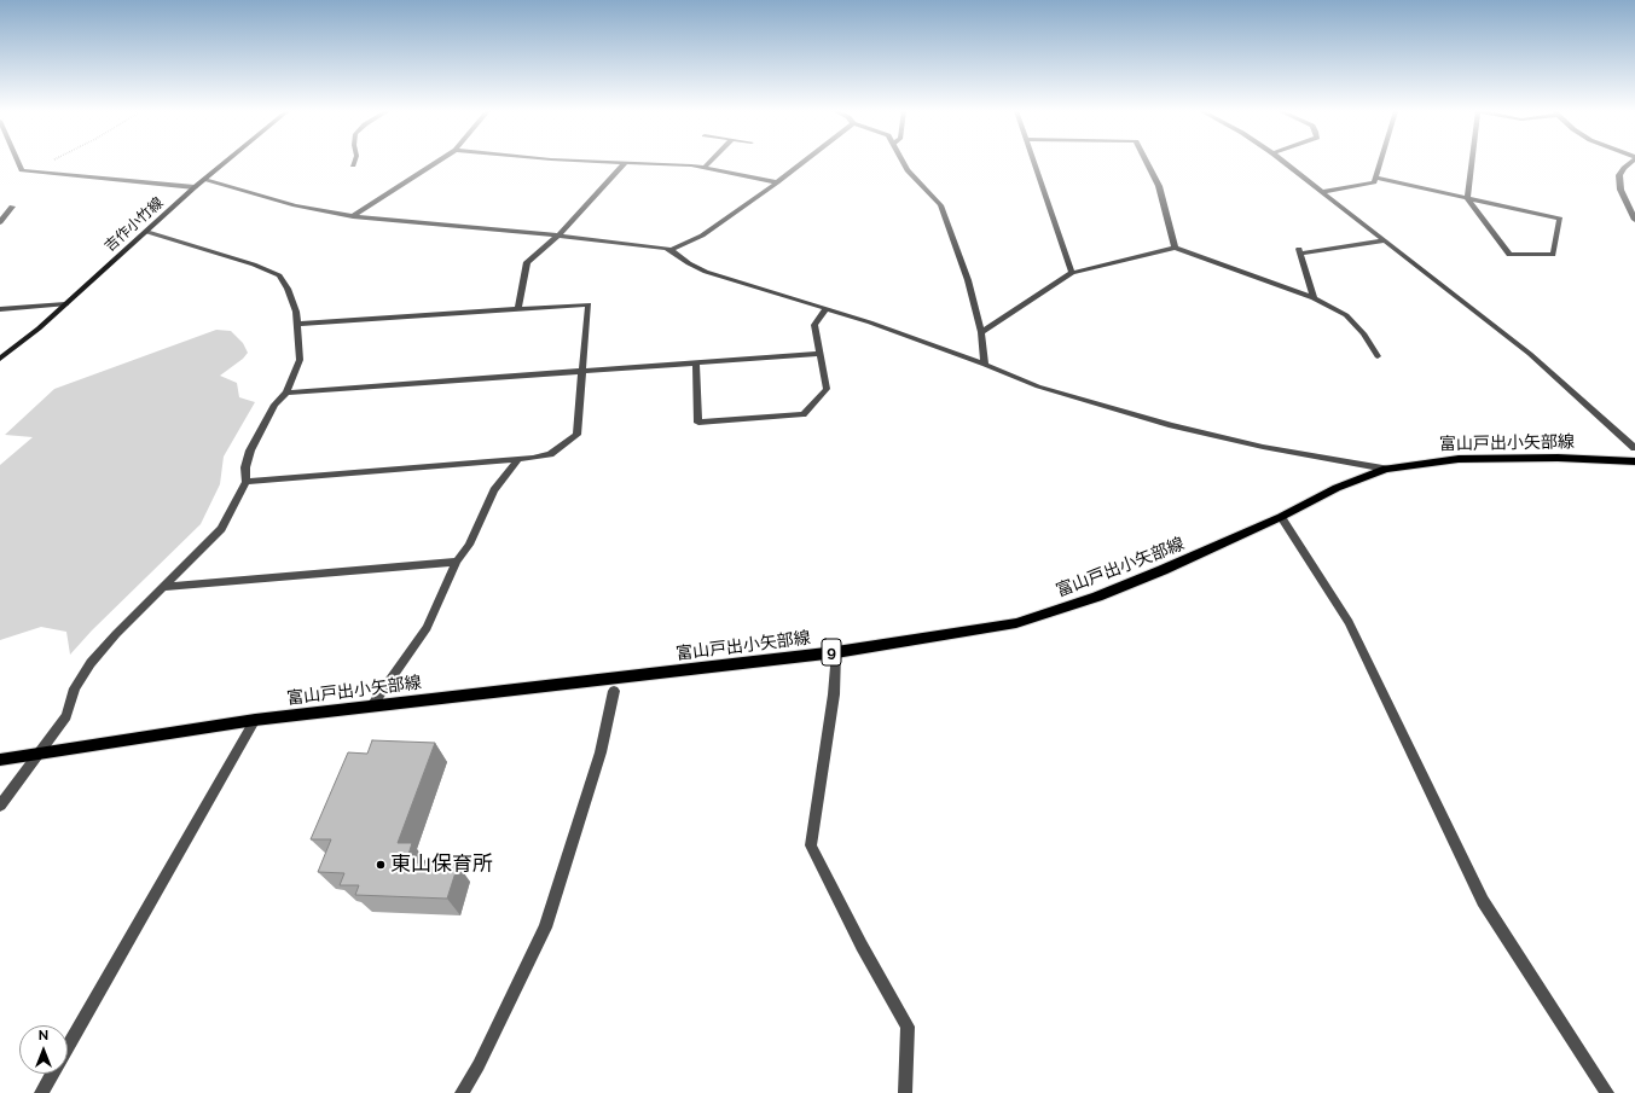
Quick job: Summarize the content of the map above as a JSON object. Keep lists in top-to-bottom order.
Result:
{
  "streets": {
    "main road": ["吉作小竹線", "富山戸出小矢部線", "9"]
  },
  "places": ["東山保育所"],
  "north": "top"
}
